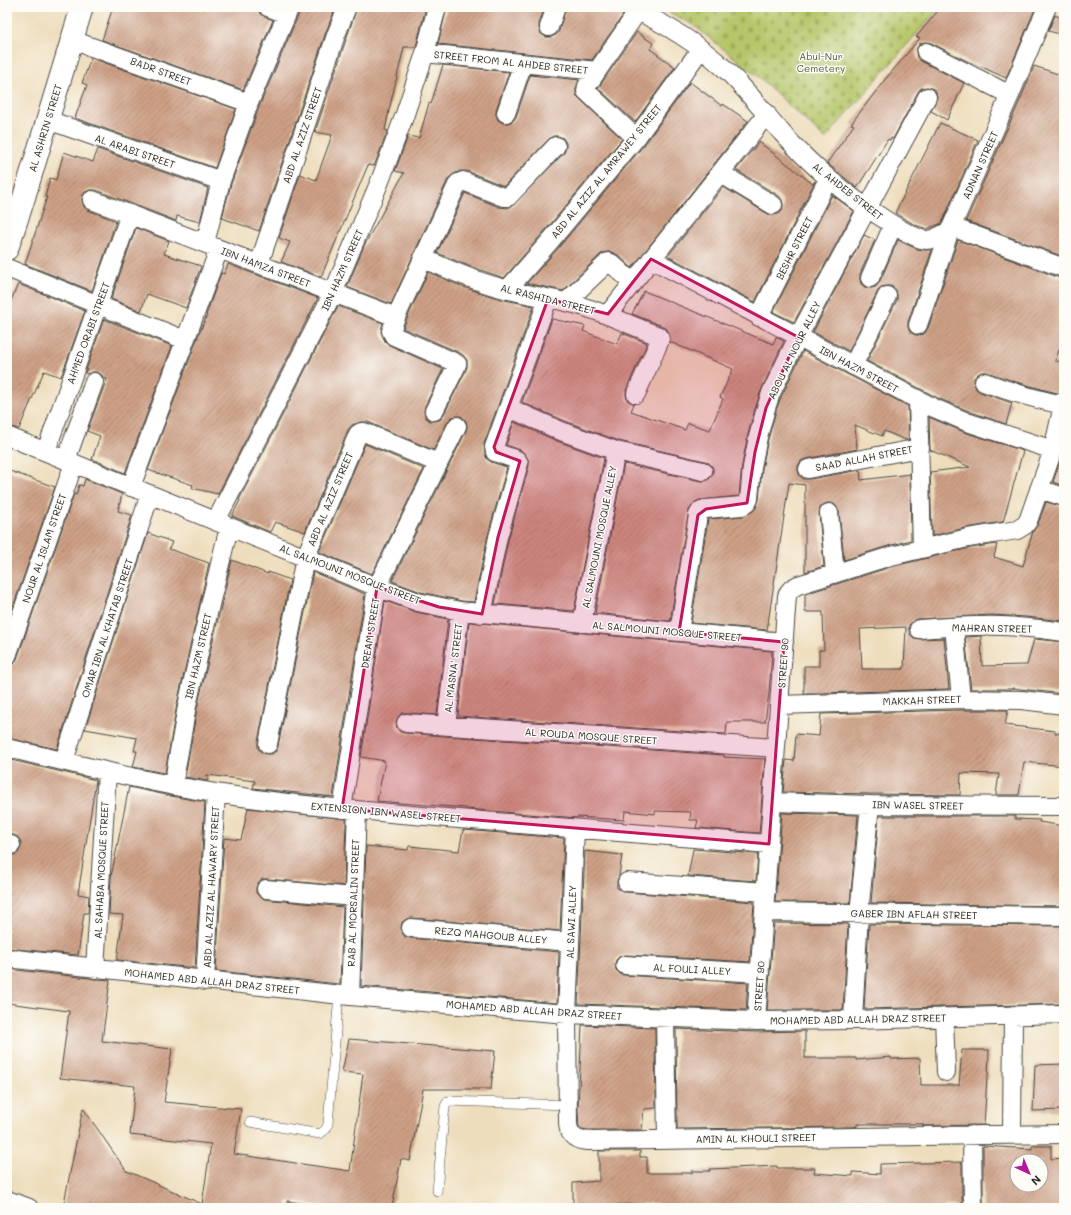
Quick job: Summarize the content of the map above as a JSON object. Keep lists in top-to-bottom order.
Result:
{
  "streets": {
    "street": [
      "STREET FROM AL AHDEB STREET",
      "BADR STREET",
      "AL ASHRIN STREET",
      "ABD AL AZIZ STREET",
      "AL ARABI STREET",
      "ADNAN STREET",
      "ABD AL AZIZ AL AMRAWEY STREET",
      "AL AHDEB STREET",
      "BESHR STREET",
      "IBN HAMZA STREET",
      "IBN HAZM STREET",
      "AL RASHIDA STREET",
      "AHMED ORABI STREET",
      "ABOU AL NOUR ALLEY",
      "SAAD ALLAH STREET",
      "AL SALMOUNI MOSQUE ALLEY",
      "NOUR AL ISLAM STREET",
      "AL SALMOUNI MOSQUE STREET",
      "OMAR IBN AL KHATAB STREET",
      "MAHRAN STREET",
      "DREAM STREET",
      "STREET 90",
      "AL MASNA' STREET",
      "MAKKAH STREET",
      "AL ROUDA MOSQUE STREET",
      "IBN WASEL STREET",
      "EXTENSION IBN WASEL STREET",
      "AL SAHABA MOSQUE STREET",
      "ABD AL AZIZ AL HAWARY STREET",
      "RAB AL MORSALIN STREET",
      "GABER IBN AFLAH STREET",
      "AL SAWI ALLEY",
      "REZQ MAHGOUB ALLEY",
      "AL FOULI ALLEY",
      "MOHAMED ABD ALLAH DRAZ STREET",
      "AMIN AL KHOULI STREET"
    ]
  },
  "crossings": [
    ["STREET FROM AL AHDEB STREET", "IBN HAZM STREET"],
    ["BADR STREET", "AL ASHRIN STREET"],
    ["AL ASHRIN STREET", "AL ARABI STREET"],
    ["ABD AL AZIZ STREET", "IBN HAMZA STREET"],
    ["ABD AL AZIZ STREET", "AL SALMOUNI MOSQUE STREET"],
    ["ABD AL AZIZ STREET", "DREAM STREET"],
    ["ADNAN STREET", "AL AHDEB STREET"],
    ["ABD AL AZIZ AL AMRAWEY STREET", "AL AHDEB STREET"],
    ["ABD AL AZIZ AL AMRAWEY STREET", "AL RASHIDA STREET"],
    ["AL AHDEB STREET", "BESHR STREET"],
    ["AL AHDEB STREET", "ABOU AL NOUR ALLEY"],
    ["BESHR STREET", "IBN HAZM STREET"],
    ["IBN HAMZA STREET", "IBN HAZM STREET"],
    ["IBN HAMZA STREET", "AHMED ORABI STREET"],
    ["IBN HAZM STREET", "ABOU AL NOUR ALLEY"],
    ["IBN HAZM STREET", "AL SALMOUNI MOSQUE STREET"],
    ["IBN HAZM STREET", "EXTENSION IBN WASEL STREET"],
    ["AHMED ORABI STREET", "AL SALMOUNI MOSQUE STREET"],
    ["ABOU AL NOUR ALLEY", "AL SALMOUNI MOSQUE STREET"],
    ["AL SALMOUNI MOSQUE ALLEY", "AL SALMOUNI MOSQUE STREET"],
    ["NOUR AL ISLAM STREET", "AL SALMOUNI MOSQUE STREET"],
    ["AL SALMOUNI MOSQUE STREET", "OMAR IBN AL KHATAB STREET"],
    ["AL SALMOUNI MOSQUE STREET", "DREAM STREET"],
    ["AL SALMOUNI MOSQUE STREET", "STREET 90"],
    ["AL SALMOUNI MOSQUE STREET", "AL MASNA' STREET"],
    ["OMAR IBN AL KHATAB STREET", "EXTENSION IBN WASEL STREET"],
    ["DREAM STREET", "EXTENSION IBN WASEL STREET"],
    ["DREAM STREET", "RAB AL MORSALIN STREET"],
    ["STREET 90", "MAKKAH STREET"],
    ["STREET 90", "AL ROUDA MOSQUE STREET"],
    ["STREET 90", "IBN WASEL STREET"],
    ["STREET 90", "EXTENSION IBN WASEL STREET"],
    ["STREET 90", "GABER IBN AFLAH STREET"],
    ["STREET 90", "AL FOULI ALLEY"],
    ["STREET 90", "MOHAMED ABD ALLAH DRAZ STREET"],
    ["AL MASNA' STREET", "AL ROUDA MOSQUE STREET"],
    ["EXTENSION IBN WASEL STREET", "AL SAHABA MOSQUE STREET"],
    ["EXTENSION IBN WASEL STREET", "ABD AL AZIZ AL HAWARY STREET"],
    ["EXTENSION IBN WASEL STREET", "RAB AL MORSALIN STREET"],
    ["EXTENSION IBN WASEL STREET", "AL SAWI ALLEY"],
    ["AL SAHABA MOSQUE STREET", "MOHAMED ABD ALLAH DRAZ STREET"],
    ["ABD AL AZIZ AL HAWARY STREET", "MOHAMED ABD ALLAH DRAZ STREET"],
    ["RAB AL MORSALIN STREET", "MOHAMED ABD ALLAH DRAZ STREET"],
    ["AL SAWI ALLEY", "REZQ MAHGOUB ALLEY"],
    ["AL SAWI ALLEY", "MOHAMED ABD ALLAH DRAZ STREET"],
    ["AL SAWI ALLEY", "AMIN AL KHOULI STREET"],
    ["MOHAMED ABD ALLAH DRAZ STREET", "AMIN AL KHOULI STREET"]
  ],
  "parks": ["Abul-Nur Cemetery"],
  "north": "bottom right"
}
